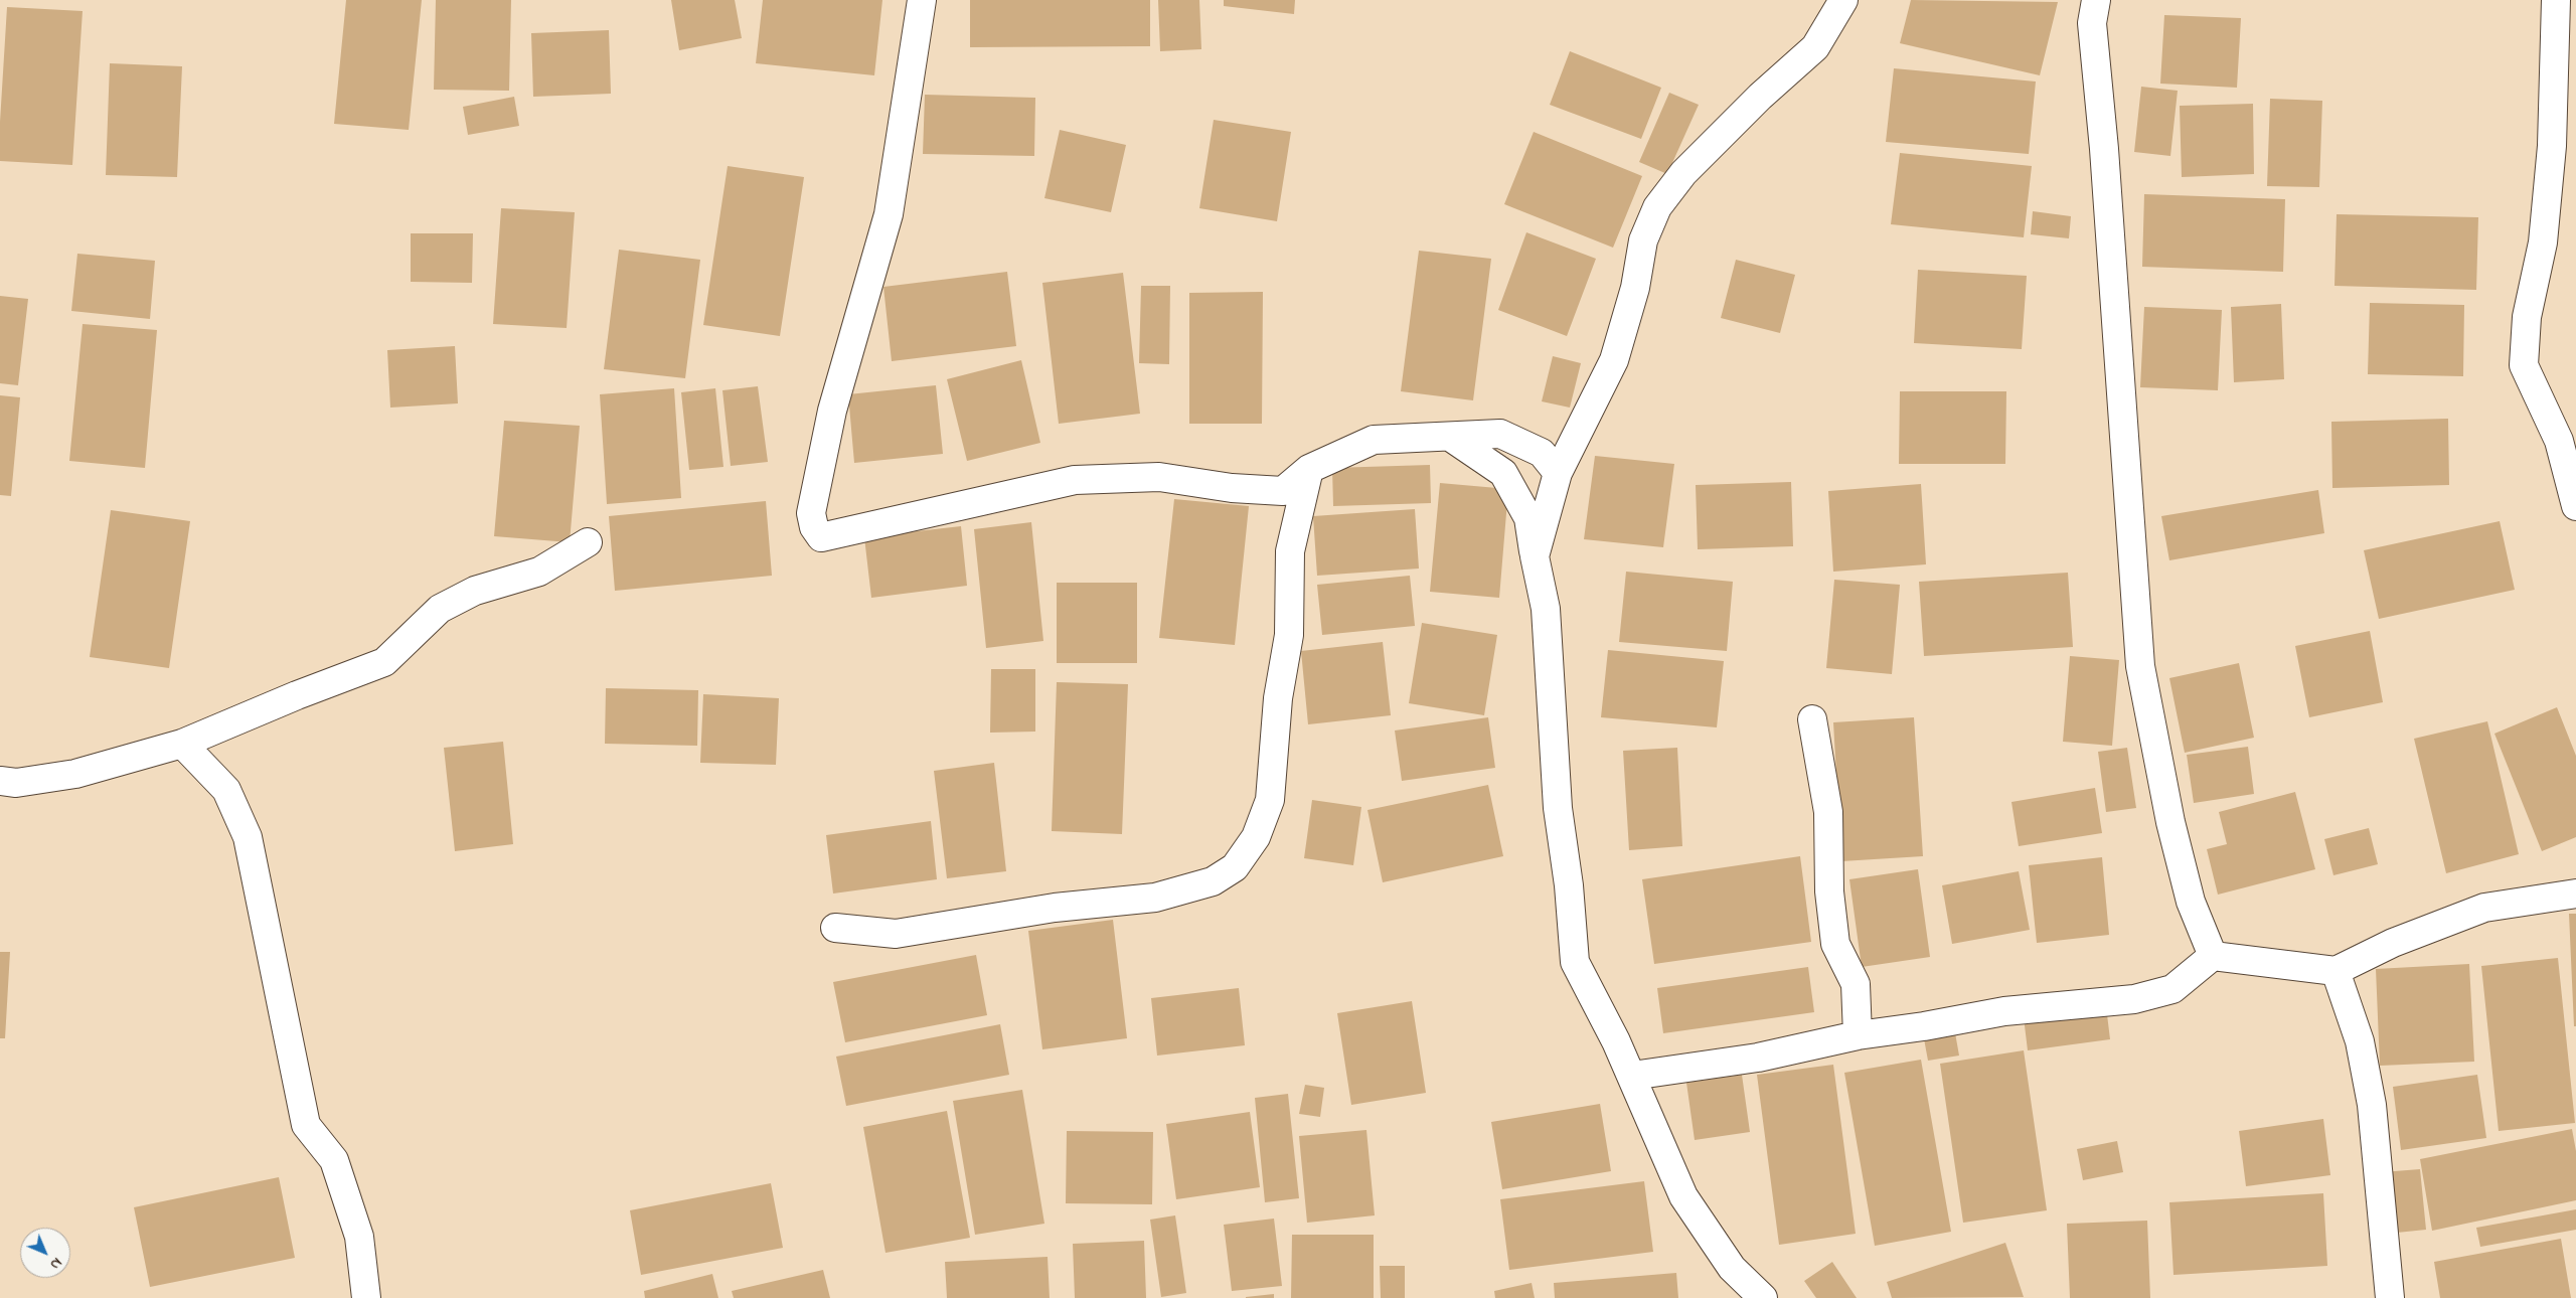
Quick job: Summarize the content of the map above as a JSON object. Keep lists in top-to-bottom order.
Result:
{
  "north": "bottom right"
}
